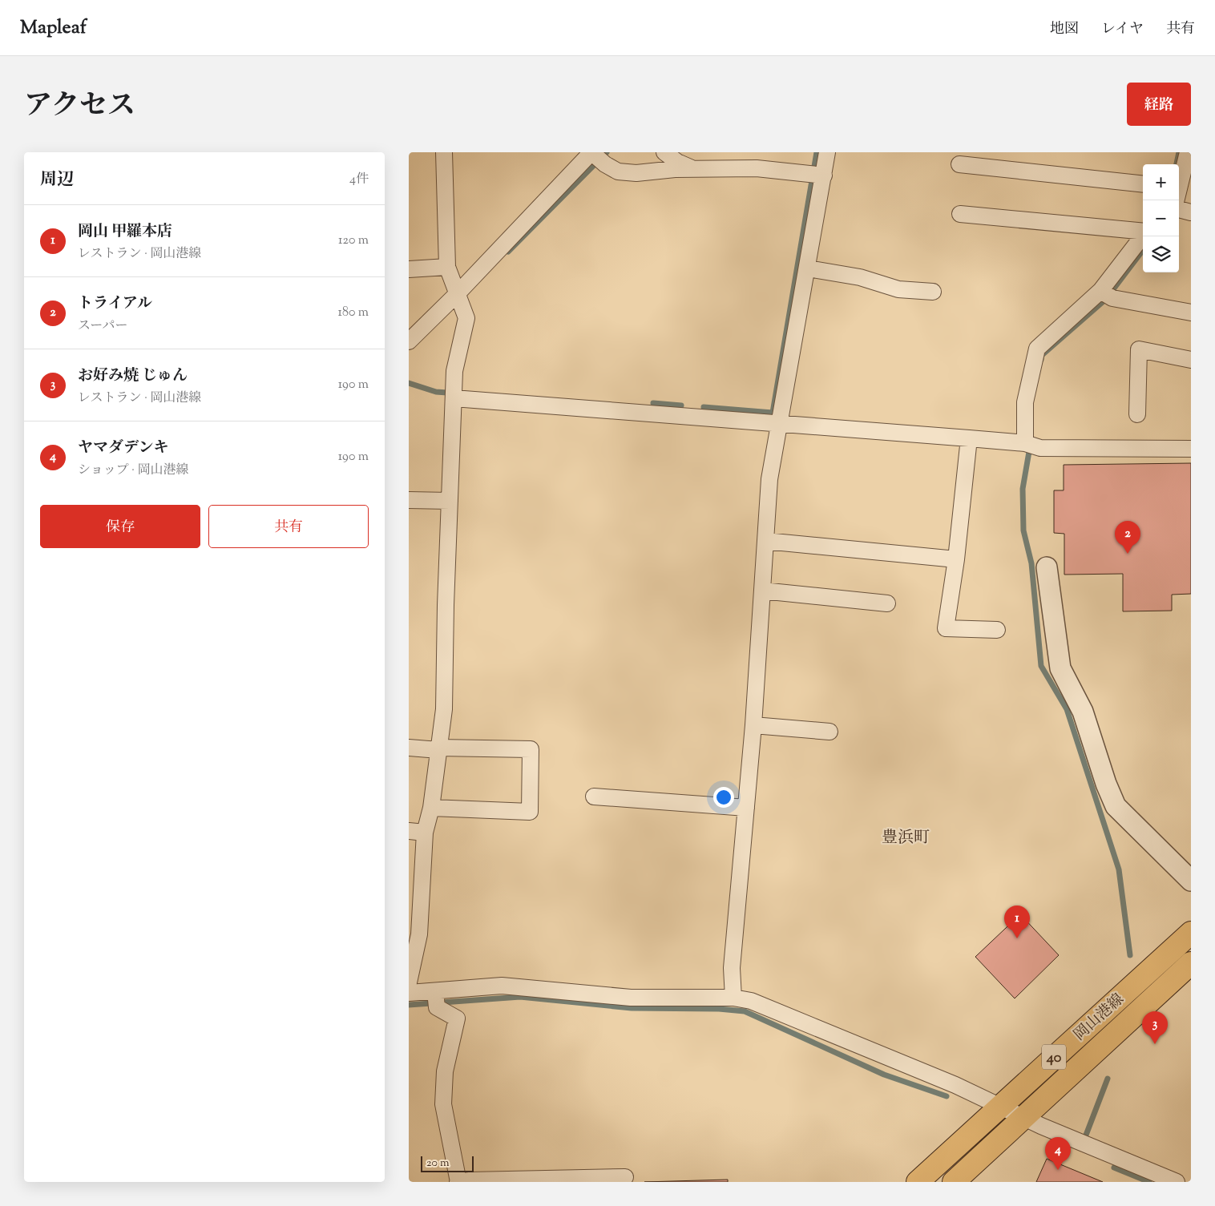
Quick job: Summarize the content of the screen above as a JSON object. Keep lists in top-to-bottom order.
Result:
{
  "streets": {
    "main road": ["岡山港線", "40"]
  },
  "districts": ["豊浜町"],
  "scale_bar": "20 m",
  "page": {
    "header": "Mapleaf",
    "nav": ["地図", "レイヤ", "共有"],
    "title": "アクセス",
    "buttons": [
      "経路",
      ["保存", "共有"]
    ],
    "heading": ["周辺", "4件"],
    "map_buttons": ["+", "−"],
    "list": [
      {
        "mark": "1",
        "name": "岡山 甲羅本店",
        "note": "レストラン · 岡山港線",
        "value": "120 m"
      },
      {
        "mark": "2",
        "name": "トライアル",
        "note": "スーパー",
        "value": "180 m"
      },
      {
        "mark": "3",
        "name": "お好み焼 じゅん",
        "note": "レストラン · 岡山港線",
        "value": "190 m"
      },
      {
        "mark": "4",
        "name": "ヤマダデンキ",
        "note": "ショップ · 岡山港線",
        "value": "190 m"
      }
    ],
    "pins": [
      "2",
      "1",
      "3",
      "4"
    ],
    "scale": "20 m"
  }
}
